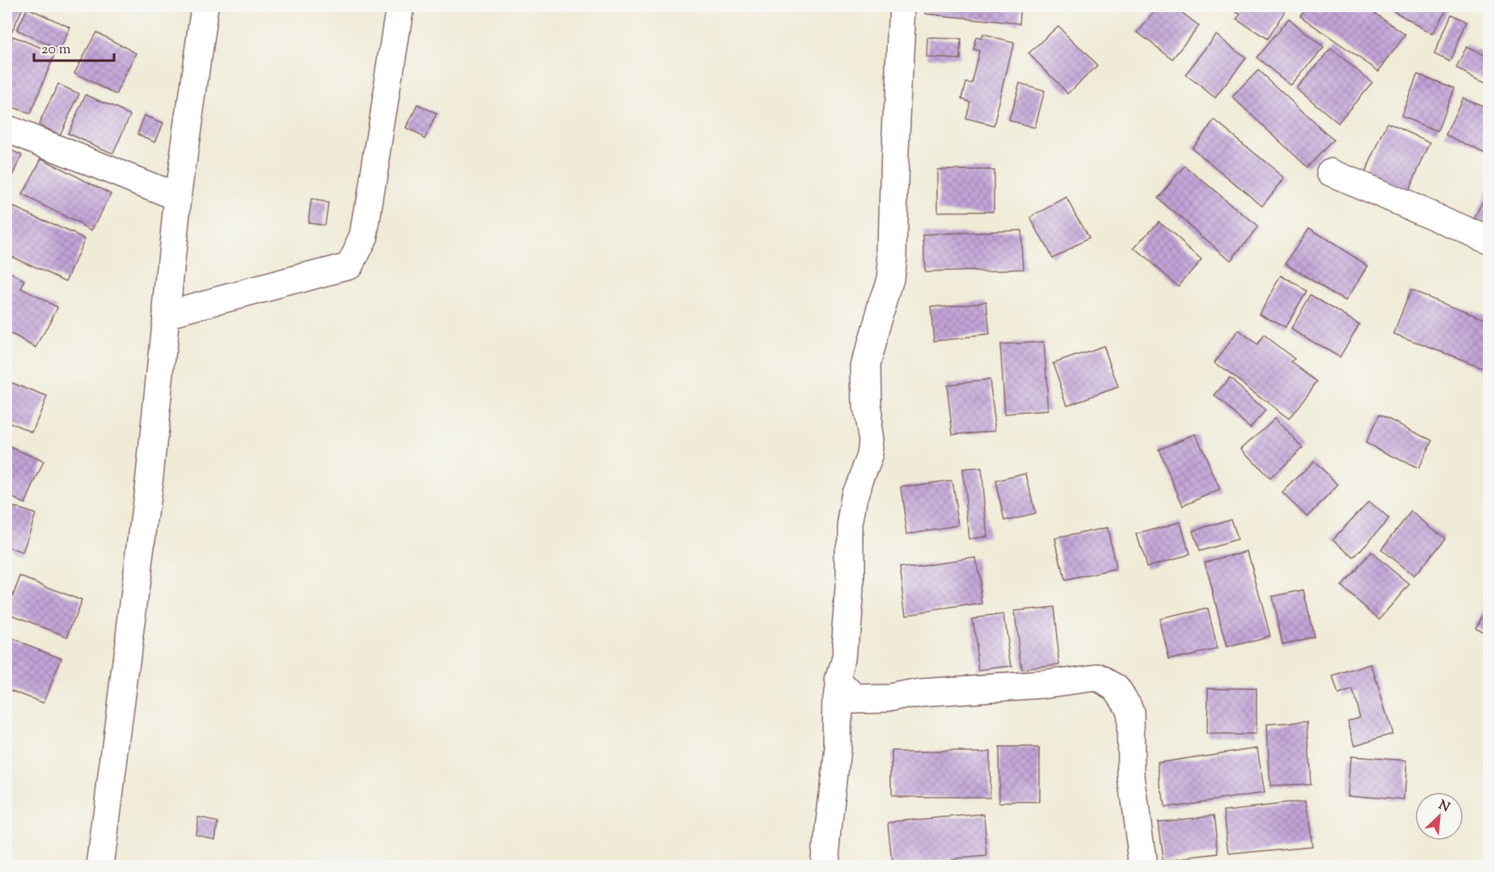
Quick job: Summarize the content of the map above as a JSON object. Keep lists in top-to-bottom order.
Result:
{
  "scale_bar": "20 m",
  "north": "top right"
}
